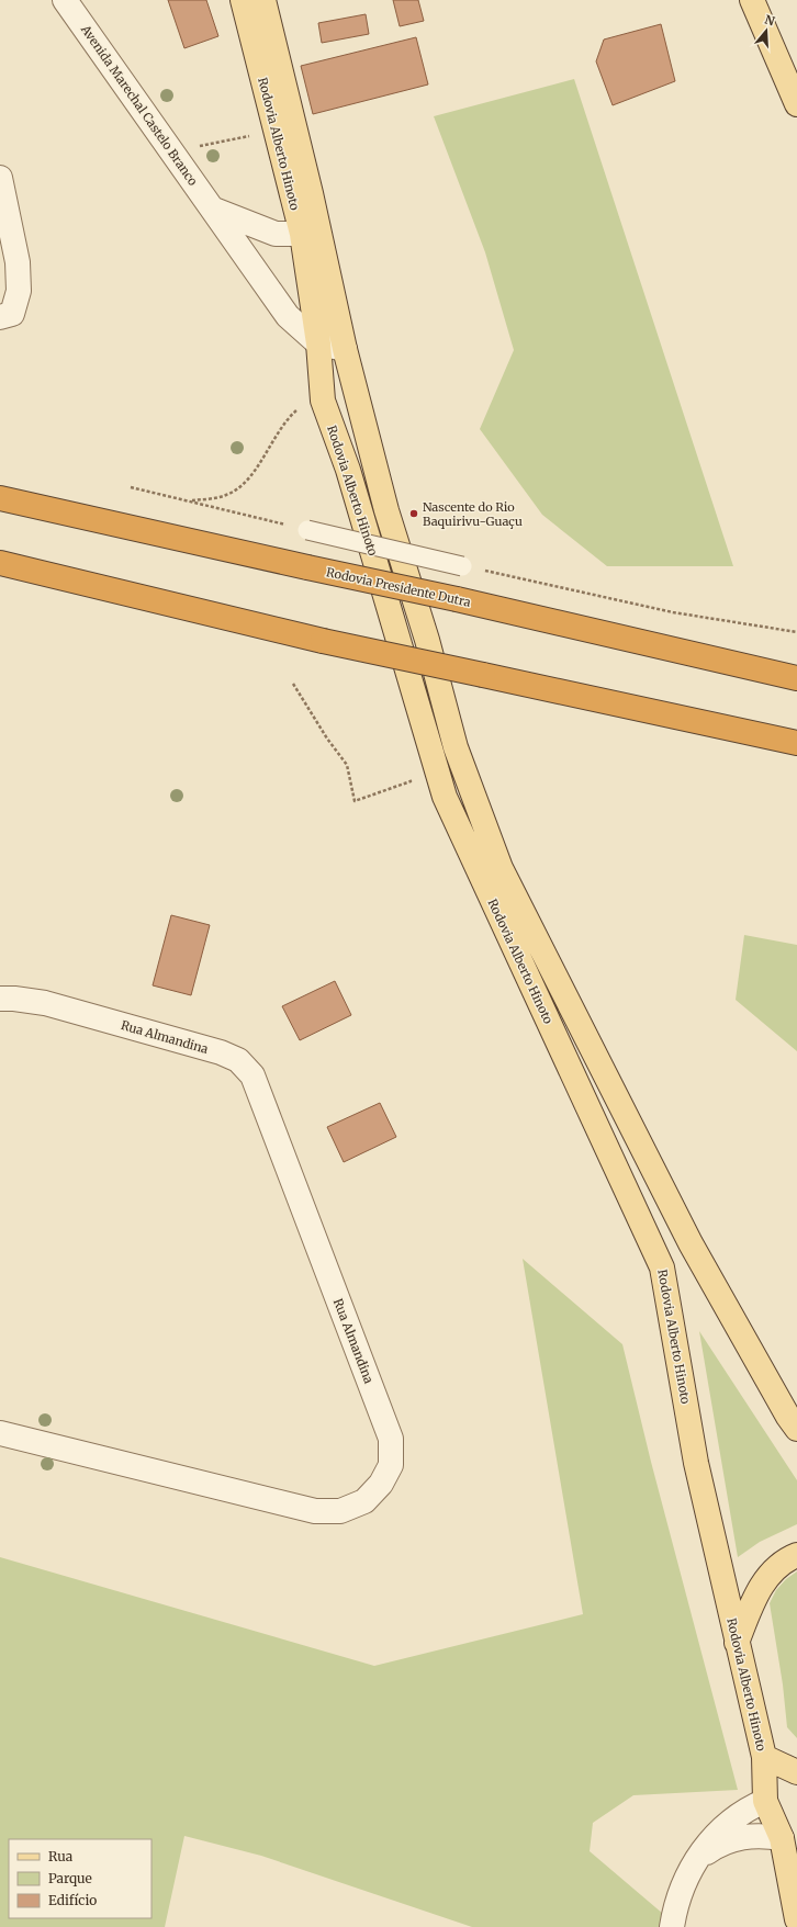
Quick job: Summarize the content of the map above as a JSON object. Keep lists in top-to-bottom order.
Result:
{
  "streets": {
    "highway": ["Rodovia Presidente Dutra"],
    "main road": ["Rodovia Alberto Hinoto"],
    "street": ["Avenida Marechal Castelo Branco", "Rua Almandina"]
  },
  "crossings": [
    ["Avenida Marechal Castelo Branco", "Rodovia Alberto Hinoto"]
  ],
  "places": ["Nascente do Rio Baquirivu-Guaçu"],
  "legend": ["Rua", "Parque", "Edifício"],
  "north": "top"
}
